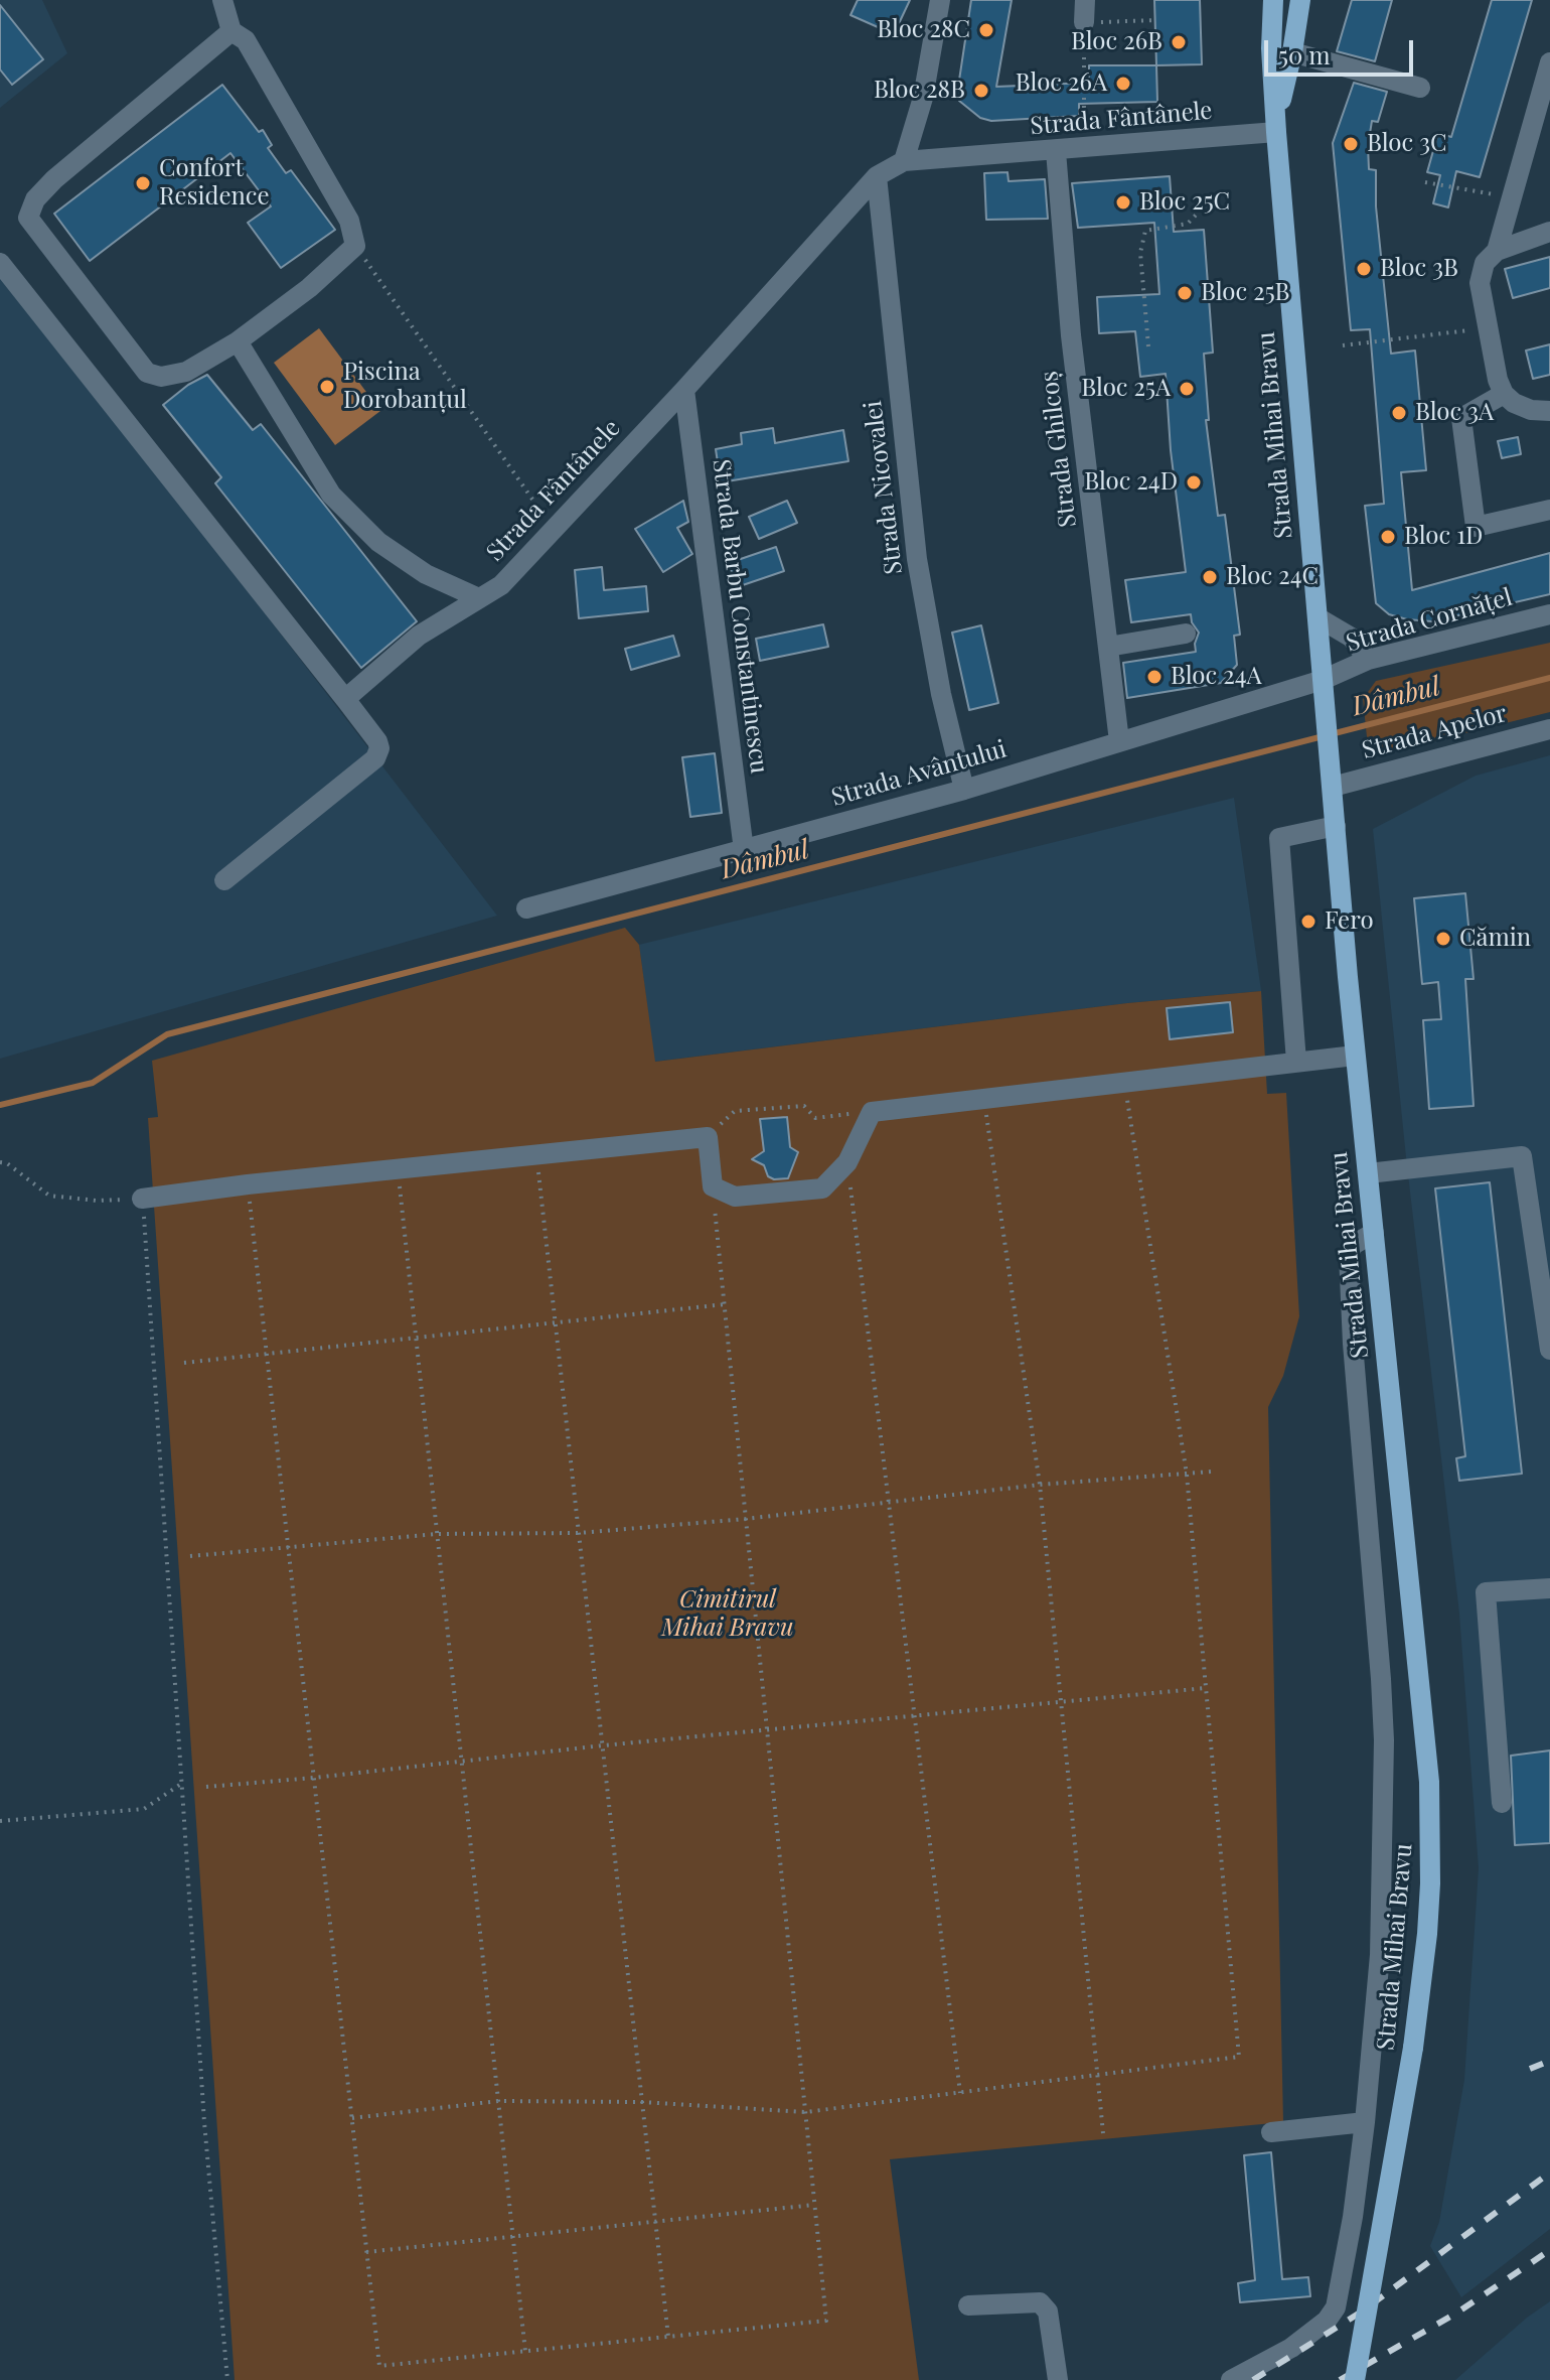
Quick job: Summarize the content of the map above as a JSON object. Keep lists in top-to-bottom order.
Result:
{
  "streets": {
    "main road": ["Strada Mihai Bravu"],
    "street": [
      "Strada Fântânele",
      "Strada Ghilcoș",
      "Strada Nicovalei",
      "Strada Barbu Constantinescu",
      "Strada Cornățel",
      "Strada Apelor",
      "Strada Avântului"
    ]
  },
  "crossings": [
    ["Strada Fântânele", "Strada Mihai Bravu"],
    ["Strada Fântânele", "Strada Ghilcoș"],
    ["Strada Fântânele", "Strada Nicovalei"],
    ["Strada Fântânele", "Strada Barbu Constantinescu"],
    ["Strada Mihai Bravu", "Strada Cornățel"],
    ["Strada Mihai Bravu", "Strada Apelor"],
    ["Strada Mihai Bravu", "Strada Avântului"],
    ["Strada Ghilcoș", "Strada Avântului"],
    ["Strada Nicovalei", "Strada Avântului"],
    ["Strada Barbu Constantinescu", "Strada Avântului"],
    ["Strada Cornățel", "Strada Avântului"]
  ],
  "water": ["Dâmbul"],
  "parks": ["Cimitirul Mihai Bravu"],
  "places": [
    "Bloc 28C",
    "Bloc 26B",
    "Bloc 26A",
    "Bloc 28B",
    "Bloc 3C",
    "Confort Residence",
    "Bloc 25C",
    "Bloc 3B",
    "Bloc 25B",
    "Piscina Dorobanțul",
    "Bloc 25A",
    "Bloc 3A",
    "Bloc 24D",
    "Bloc 1D",
    "Bloc 24C",
    "Bloc 24A",
    "Fero",
    "Cămin"
  ],
  "scale_bar": "50 m"
}
